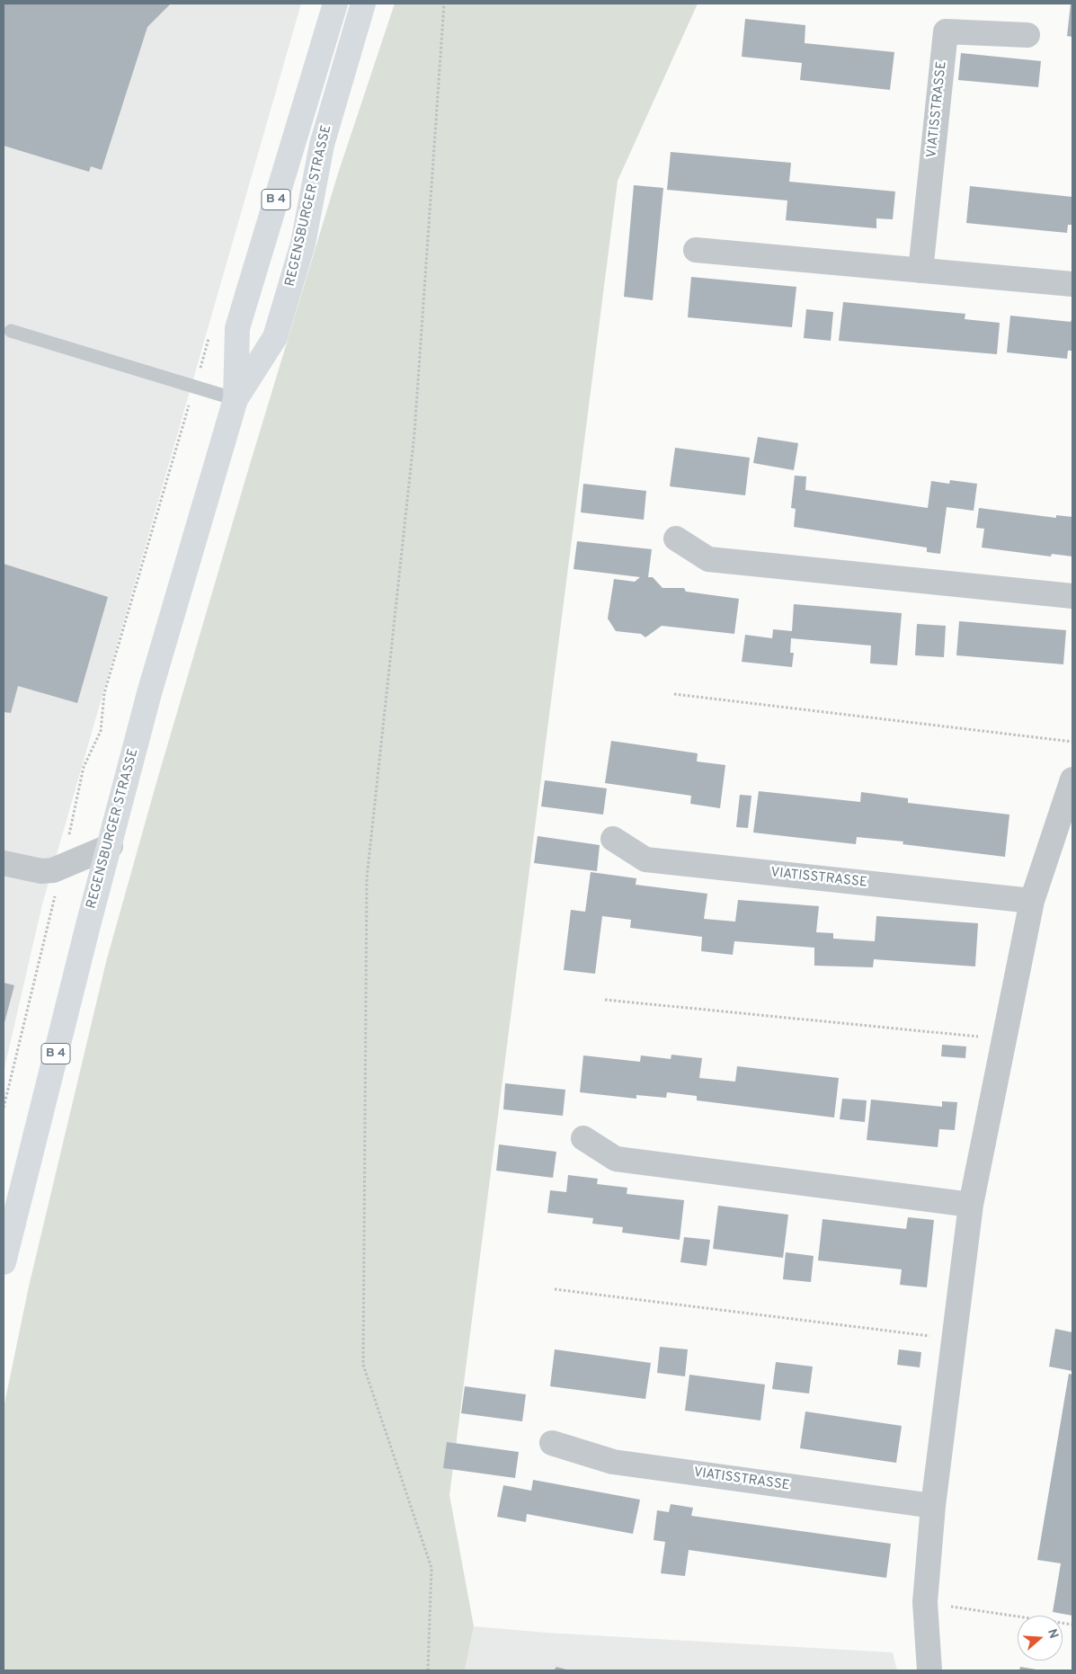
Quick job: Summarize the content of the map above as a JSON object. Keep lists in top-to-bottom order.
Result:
{
  "streets": {
    "main road": ["B 4", "REGENSBURGER STRASSE"],
    "street": ["VIATISSTRASSE"]
  },
  "north": "right"
}
